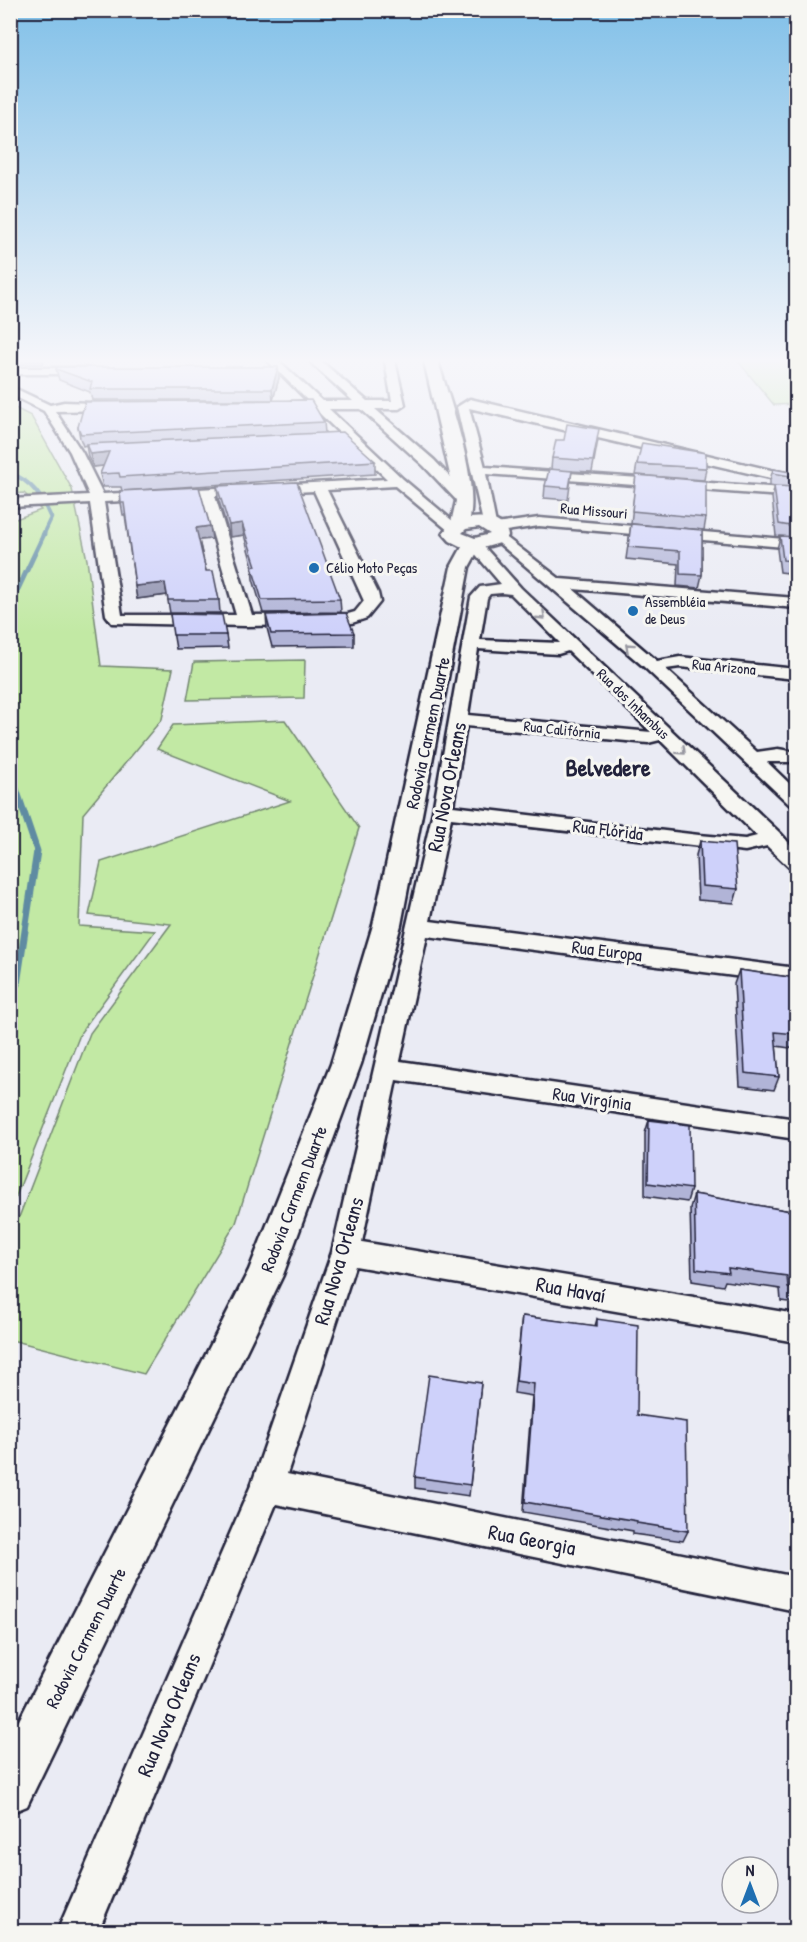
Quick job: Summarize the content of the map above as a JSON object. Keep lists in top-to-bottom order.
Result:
{
  "streets": {
    "street": [
      "Rua Missouri",
      "Rua Arizona",
      "Rua dos Inhambus",
      "Rua Califórnia",
      "Rodovia Carmem Duarte",
      "Rua Nova Orleans",
      "Rua Flórida",
      "Rua Europa",
      "Rua Virgínia",
      "Rua Havaí",
      "Rua Georgia"
    ]
  },
  "crossings": [
    ["Rua Missouri", "Rodovia Carmem Duarte"],
    ["Rua dos Inhambus", "Rua Califórnia"],
    ["Rua dos Inhambus", "Rodovia Carmem Duarte"],
    ["Rua dos Inhambus", "Rua Nova Orleans"],
    ["Rua dos Inhambus", "Rua Flórida"],
    ["Rua Califórnia", "Rua Nova Orleans"],
    ["Rua Nova Orleans", "Rua Flórida"],
    ["Rua Nova Orleans", "Rua Europa"],
    ["Rua Nova Orleans", "Rua Virgínia"],
    ["Rua Nova Orleans", "Rua Havaí"],
    ["Rua Nova Orleans", "Rua Georgia"]
  ],
  "districts": ["Belvedere"],
  "places": ["Célio Moto Peças", "Assembléia de Deus"],
  "north": "top"
}
